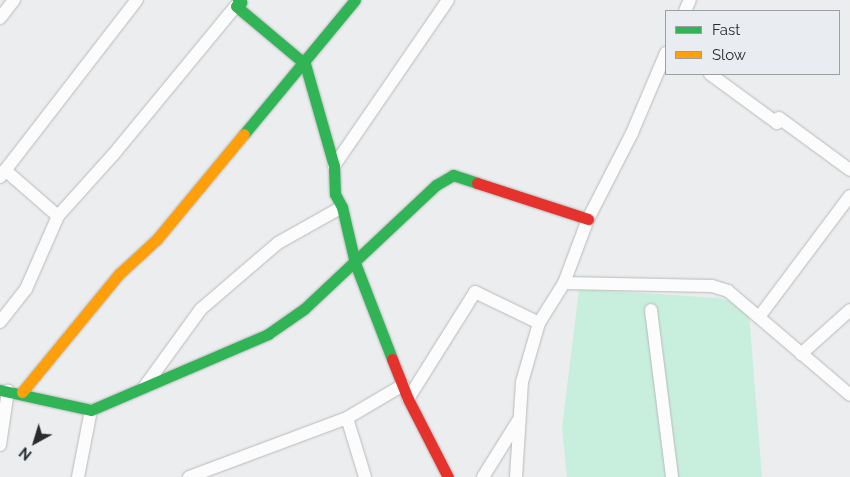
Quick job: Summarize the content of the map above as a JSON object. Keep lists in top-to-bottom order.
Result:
{
  "legend": ["Fast", "Slow"],
  "north": "bottom left"
}
